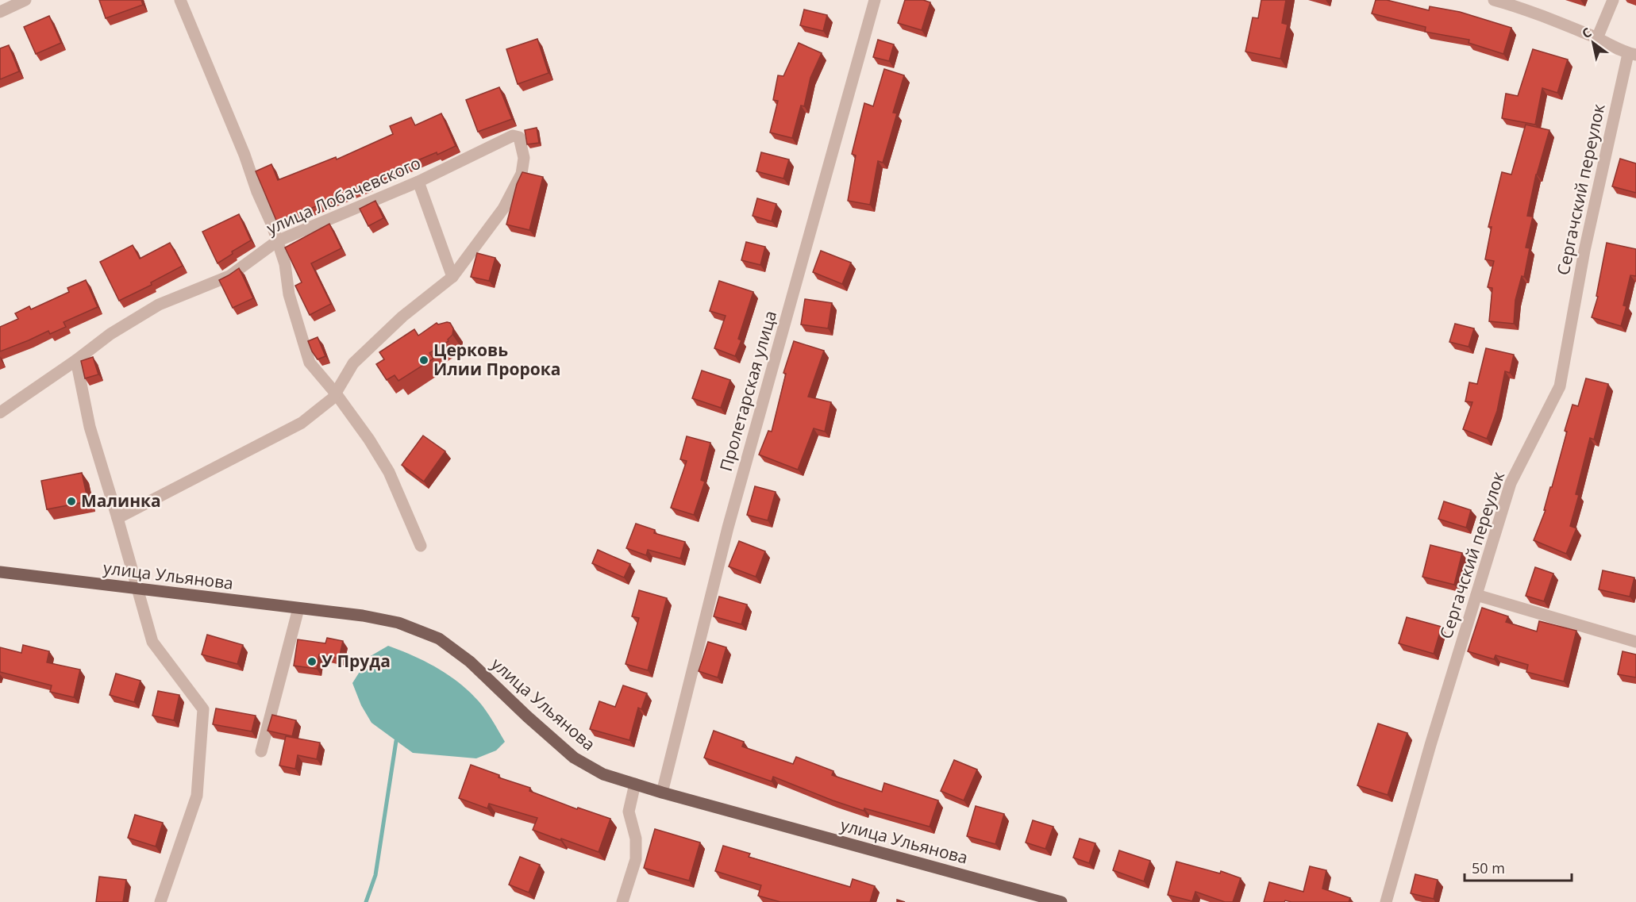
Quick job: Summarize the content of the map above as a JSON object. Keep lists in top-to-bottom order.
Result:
{
  "streets": {
    "main road": ["улица Ульянова"],
    "street": ["Сергачский переулок", "улица Лобачевского", "Пролетарская улица"]
  },
  "crossings": [
    ["Пролетарская улица", "улица Ульянова"]
  ],
  "places": ["Церковь Илии Пророка", "Малинка", "У Пруда"],
  "scale_bar": "50 m",
  "north": "top left"
}
